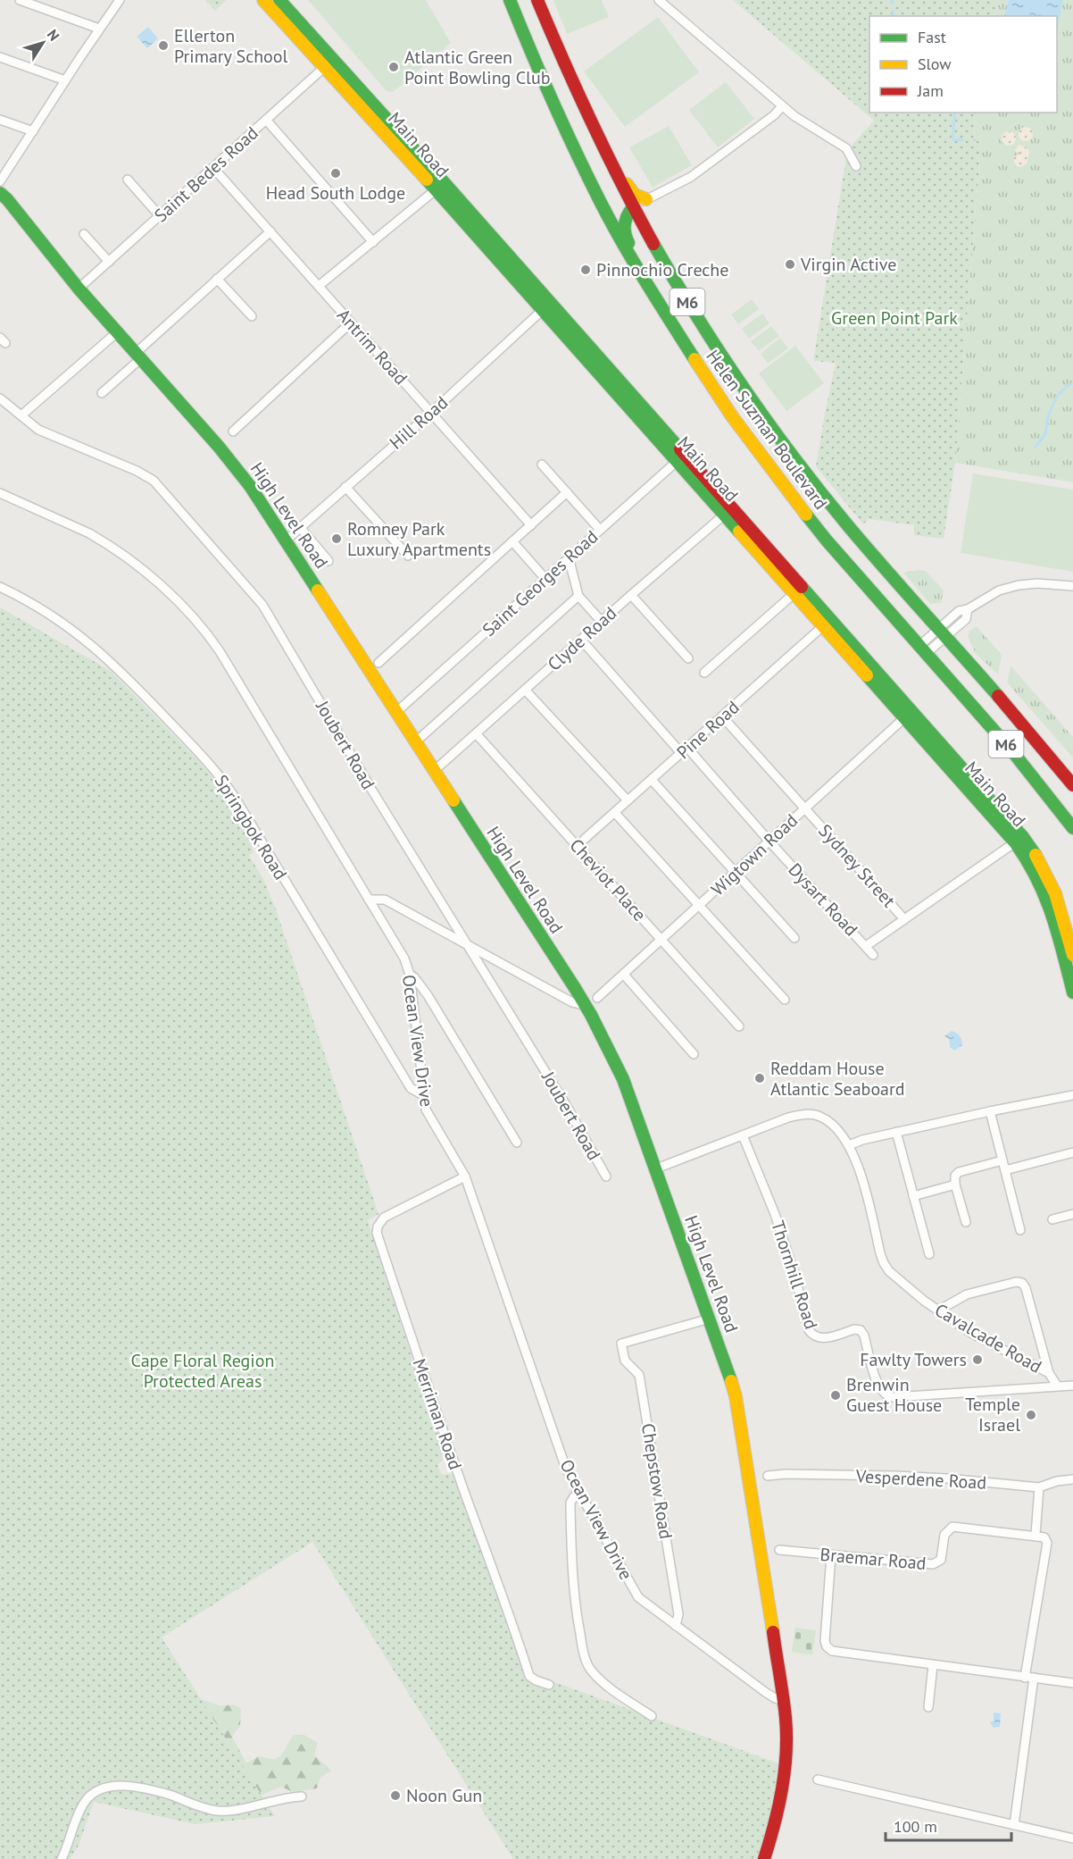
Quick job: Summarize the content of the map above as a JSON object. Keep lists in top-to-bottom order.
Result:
{
  "streets": {
    "main road": [
      "Main Road",
      "M6",
      "Helen Suzman Boulevard",
      "High Level Road"
    ],
    "street": [
      "Saint Bedes Road",
      "Antrim Road",
      "Hill Road",
      "Saint Georges Road",
      "Clyde Road",
      "Pine Road",
      "Joubert Road",
      "Springbok Road",
      "Wigtown Road",
      "Sydney Street",
      "Cheviot Place",
      "Dysart Road",
      "Ocean View Drive",
      "Thornhill Road",
      "Cavalcade Road",
      "Merriman Road",
      "Vesperdene Road",
      "Chepstow Road",
      "Braemar Road"
    ]
  },
  "crossings": [
    ["Main Road", "Saint Bedes Road"],
    ["Main Road", "Hill Road"],
    ["Main Road", "Saint Georges Road"],
    ["Main Road", "Clyde Road"],
    ["Main Road", "Pine Road"],
    ["Main Road", "Wigtown Road"],
    ["Saint Bedes Road", "Antrim Road"],
    ["Saint Bedes Road", "High Level Road"],
    ["Antrim Road", "Hill Road"],
    ["Hill Road", "High Level Road"],
    ["High Level Road", "Saint Georges Road"],
    ["High Level Road", "Clyde Road"],
    ["High Level Road", "Ocean View Drive"],
    ["High Level Road", "Cavalcade Road"],
    ["High Level Road", "Chepstow Road"],
    ["Clyde Road", "Cheviot Place"],
    ["Clyde Road", "Dysart Road"],
    ["Pine Road", "Sydney Street"],
    ["Pine Road", "Dysart Road"],
    ["Springbok Road", "Ocean View Drive"],
    ["Wigtown Road", "Sydney Street"],
    ["Wigtown Road", "Cheviot Place"],
    ["Wigtown Road", "Dysart Road"],
    ["Ocean View Drive", "Merriman Road"],
    ["Ocean View Drive", "Chepstow Road"],
    ["Thornhill Road", "Cavalcade Road"]
  ],
  "parks": ["Green Point Park", "Cape Floral Region Protected Areas"],
  "places": [
    "Ellerton Primary School",
    "Atlantic Green Point Bowling Club",
    "Head South Lodge",
    "Virgin Active",
    "Pinnochio Creche",
    "Romney Park Luxury Apartments",
    "Reddam House Atlantic Seaboard",
    "Fawlty Towers",
    "Brenwin Guest House",
    "Temple Israel",
    "Noon Gun"
  ],
  "legend": ["Fast", "Slow", "Jam"],
  "scale_bar": "100 m",
  "north": "top right"
}
